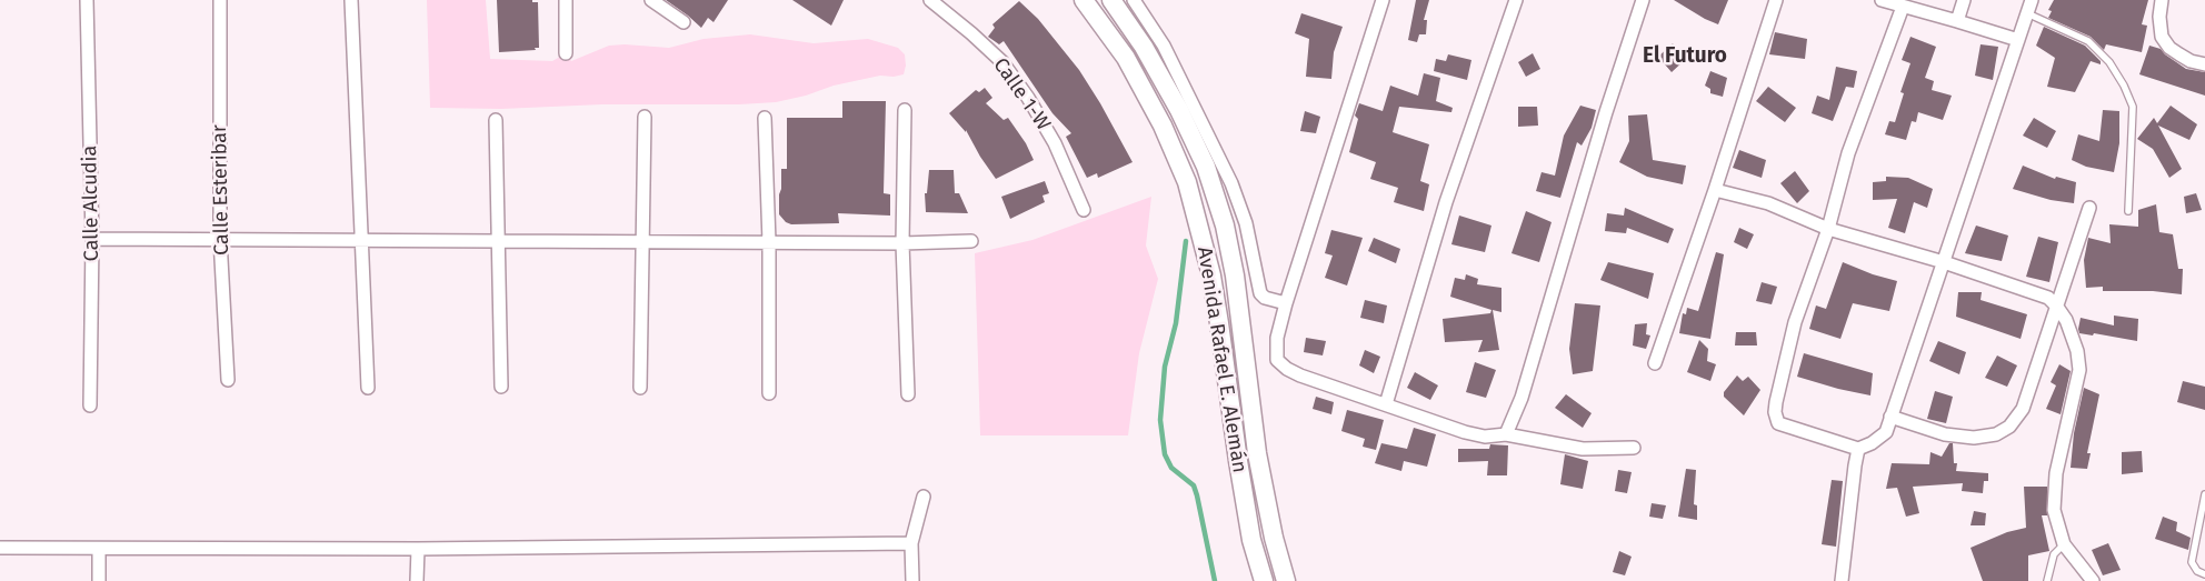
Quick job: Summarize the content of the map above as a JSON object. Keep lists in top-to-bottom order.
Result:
{
  "streets": {
    "main road": ["Avenida Rafael E. Alemán"],
    "street": ["Calle 1-W", "Calle Esteribar", "Calle Alcudia"]
  },
  "districts": ["El Futuro"]
}
